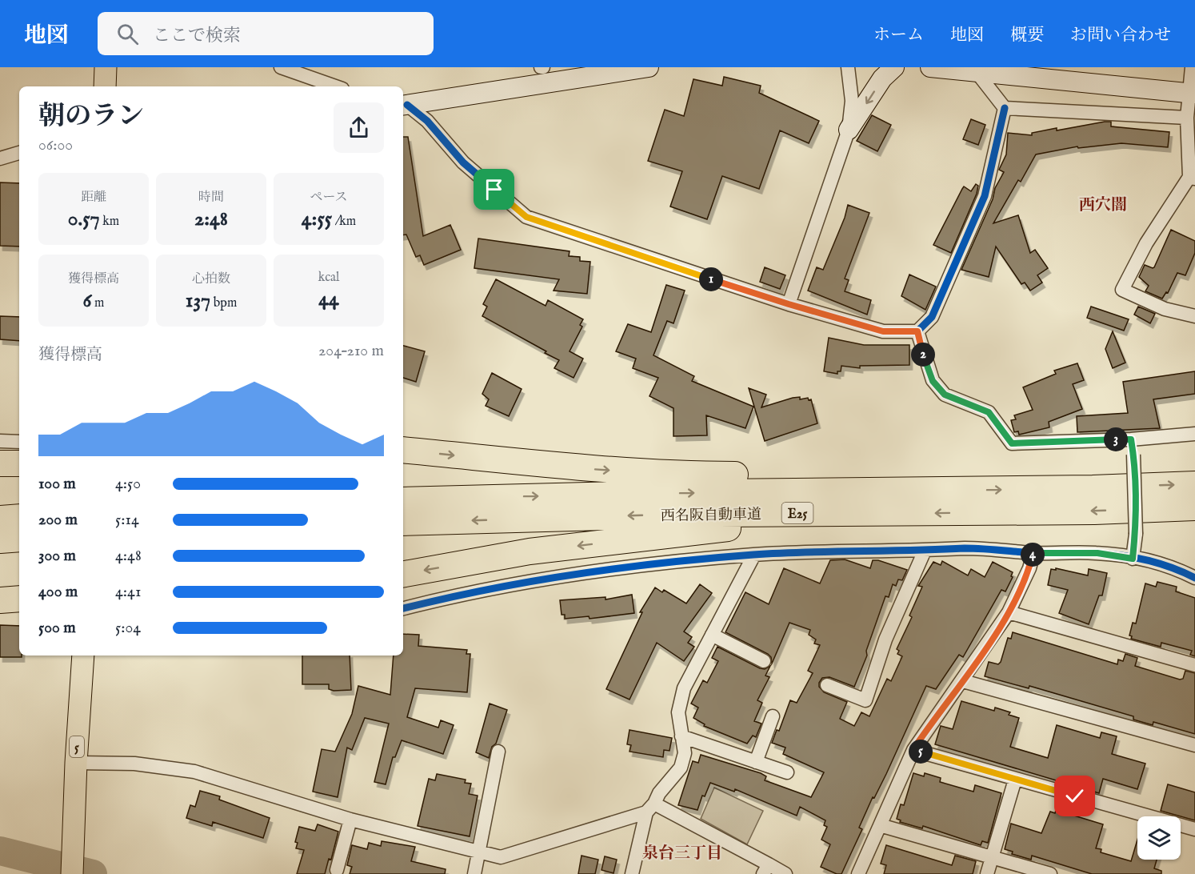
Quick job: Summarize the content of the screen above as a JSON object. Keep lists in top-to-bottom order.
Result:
{
  "streets": {
    "highway": ["E25", "西名阪自動車道"],
    "main road": ["5"]
  },
  "districts": ["西穴闇", "泉台三丁目"],
  "page": {
    "header": "地図",
    "search": "ここで検索",
    "nav": [
      "ホーム",
      "地図",
      "概要",
      "お問い合わせ"
    ],
    "heading": ["朝のラン", "06:00"],
    "stats": [
      ["距離", "0.57 km"],
      ["時間", "2:48"],
      ["ペース", "4:55 /km"],
      ["獲得標高", "6 m"],
      ["心拍数", "137 bpm"],
      ["kcal", "44"]
    ],
    "pins": [
      "1",
      "2",
      "3",
      "4",
      "5"
    ],
    "chart": ["獲得標高", "204–210 m"],
    "list": [
      {
        "name": "100 m",
        "note": "4:50"
      },
      {
        "name": "200 m",
        "note": "5:14"
      },
      {
        "name": "300 m",
        "note": "4:48"
      },
      {
        "name": "400 m",
        "note": "4:41"
      },
      {
        "name": "500 m",
        "note": "5:04"
      }
    ]
  }
}
